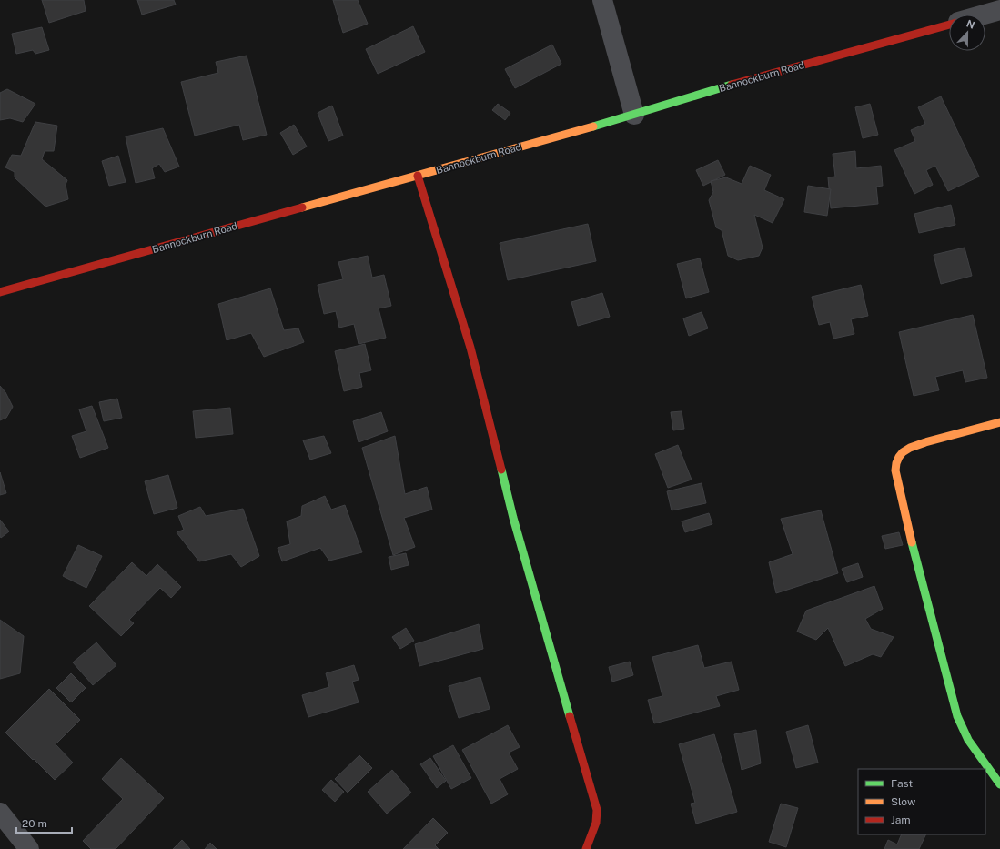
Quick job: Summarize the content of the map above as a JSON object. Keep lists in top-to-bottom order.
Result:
{
  "streets": {
    "street": ["Bannockburn Road"]
  },
  "legend": ["Fast", "Slow", "Jam"],
  "scale_bar": "20 m",
  "north": "top"
}
